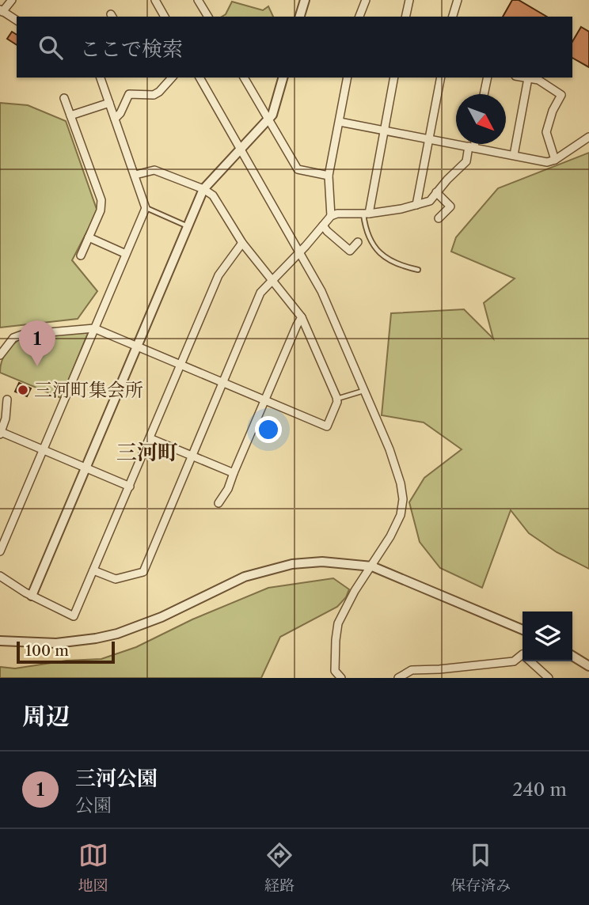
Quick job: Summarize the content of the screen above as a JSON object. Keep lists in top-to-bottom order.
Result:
{
  "districts": ["三河町"],
  "places": ["三河町集会所"],
  "scale_bar": "100 m",
  "north": "bottom right",
  "page": {
    "search": "ここで検索",
    "pins": "1",
    "scale": "100 m",
    "heading": "周辺",
    "list": [
      {
        "mark": "1",
        "name": "三河公園",
        "note": "公園",
        "value": "240 m"
      }
    ],
    "nav": ["地図", "経路", "保存済み"]
  }
}
